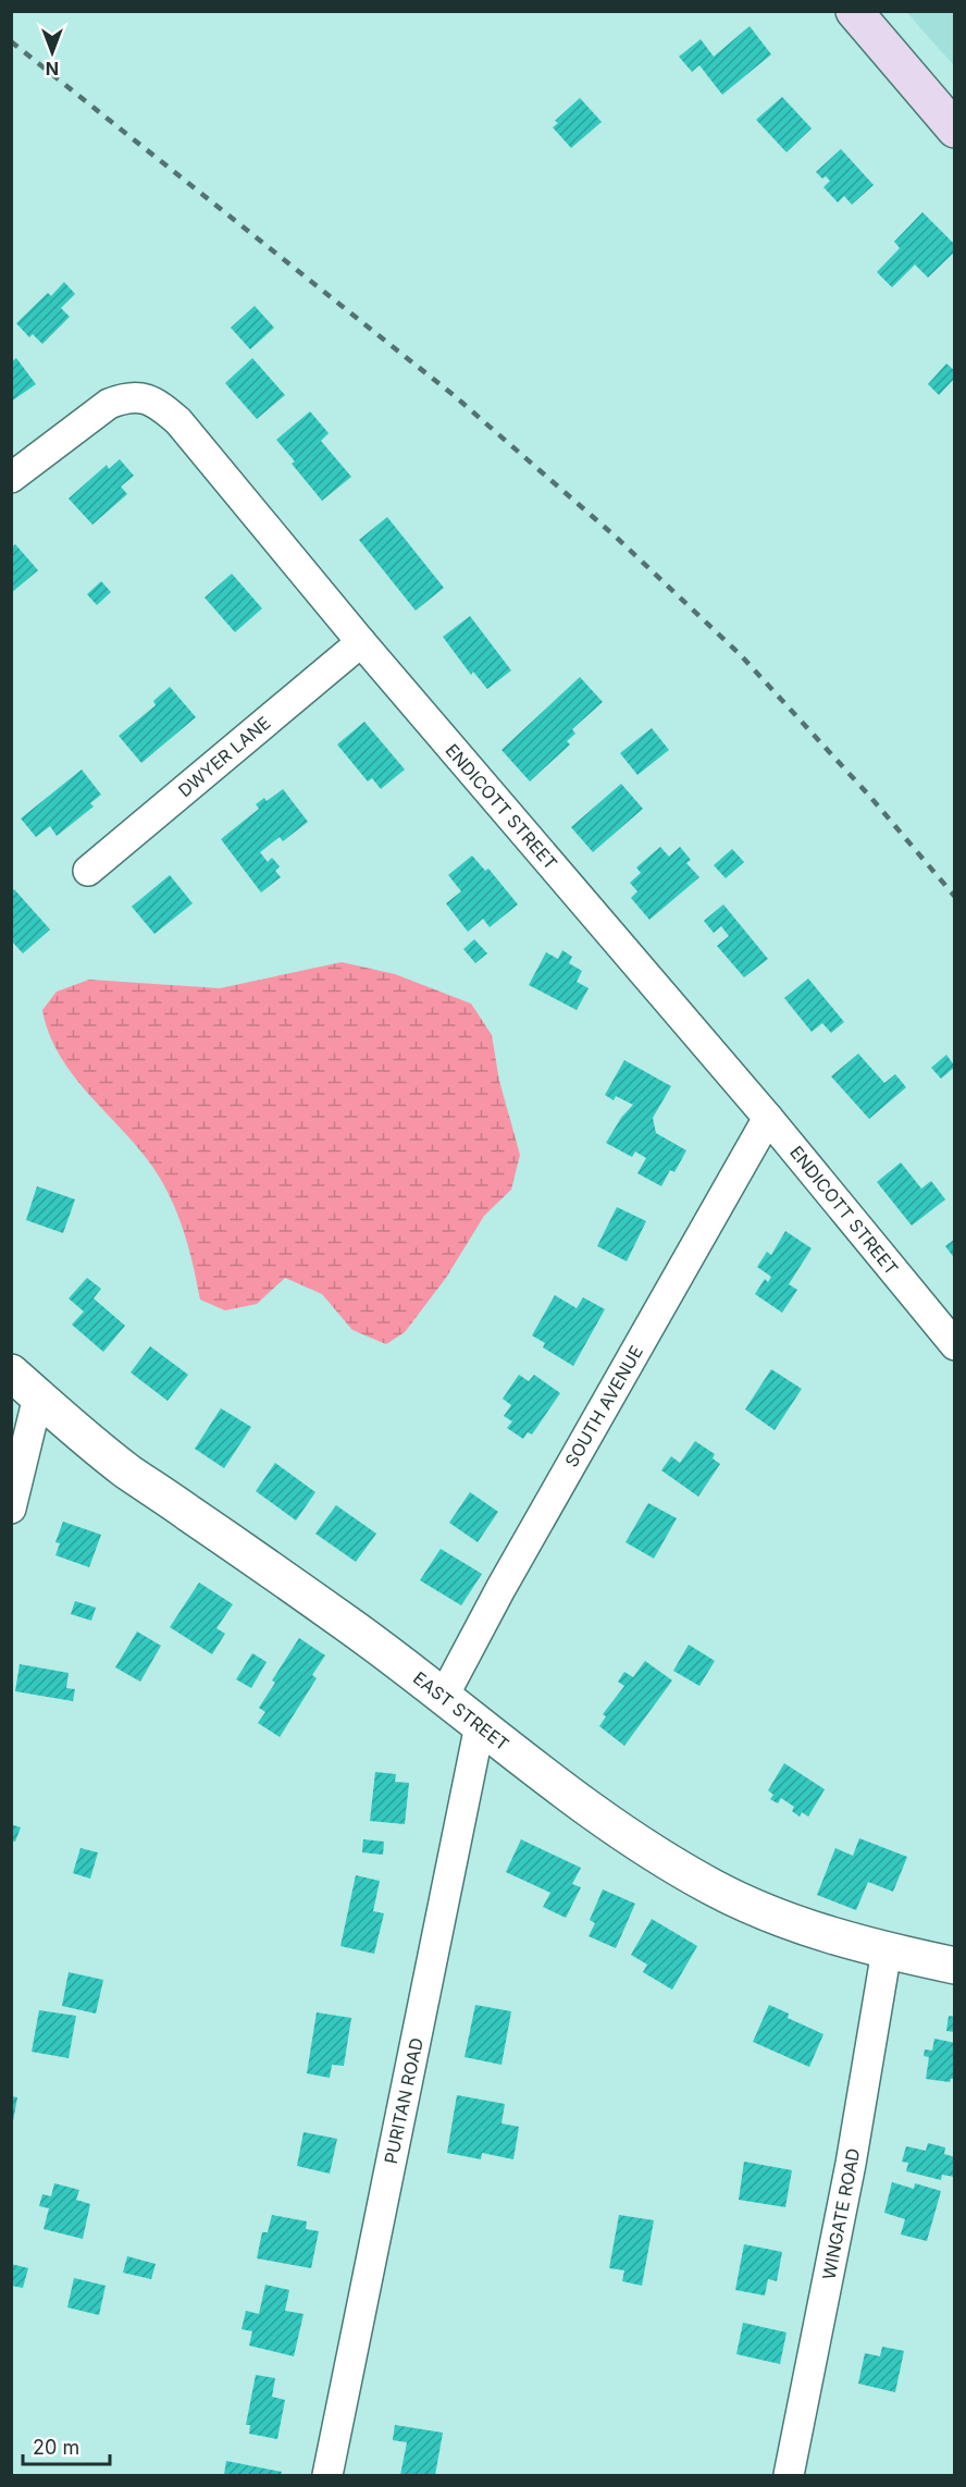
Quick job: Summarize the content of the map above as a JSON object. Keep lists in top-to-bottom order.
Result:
{
  "streets": {
    "street": [
      "DWYER LANE",
      "ENDICOTT STREET",
      "SOUTH AVENUE",
      "EAST STREET",
      "PURITAN ROAD",
      "WINGATE ROAD"
    ]
  },
  "crossings": [
    ["DWYER LANE", "ENDICOTT STREET"],
    ["ENDICOTT STREET", "SOUTH AVENUE"],
    ["SOUTH AVENUE", "EAST STREET"],
    ["EAST STREET", "PURITAN ROAD"],
    ["EAST STREET", "WINGATE ROAD"]
  ],
  "scale_bar": "20 m",
  "north": "bottom"
}
